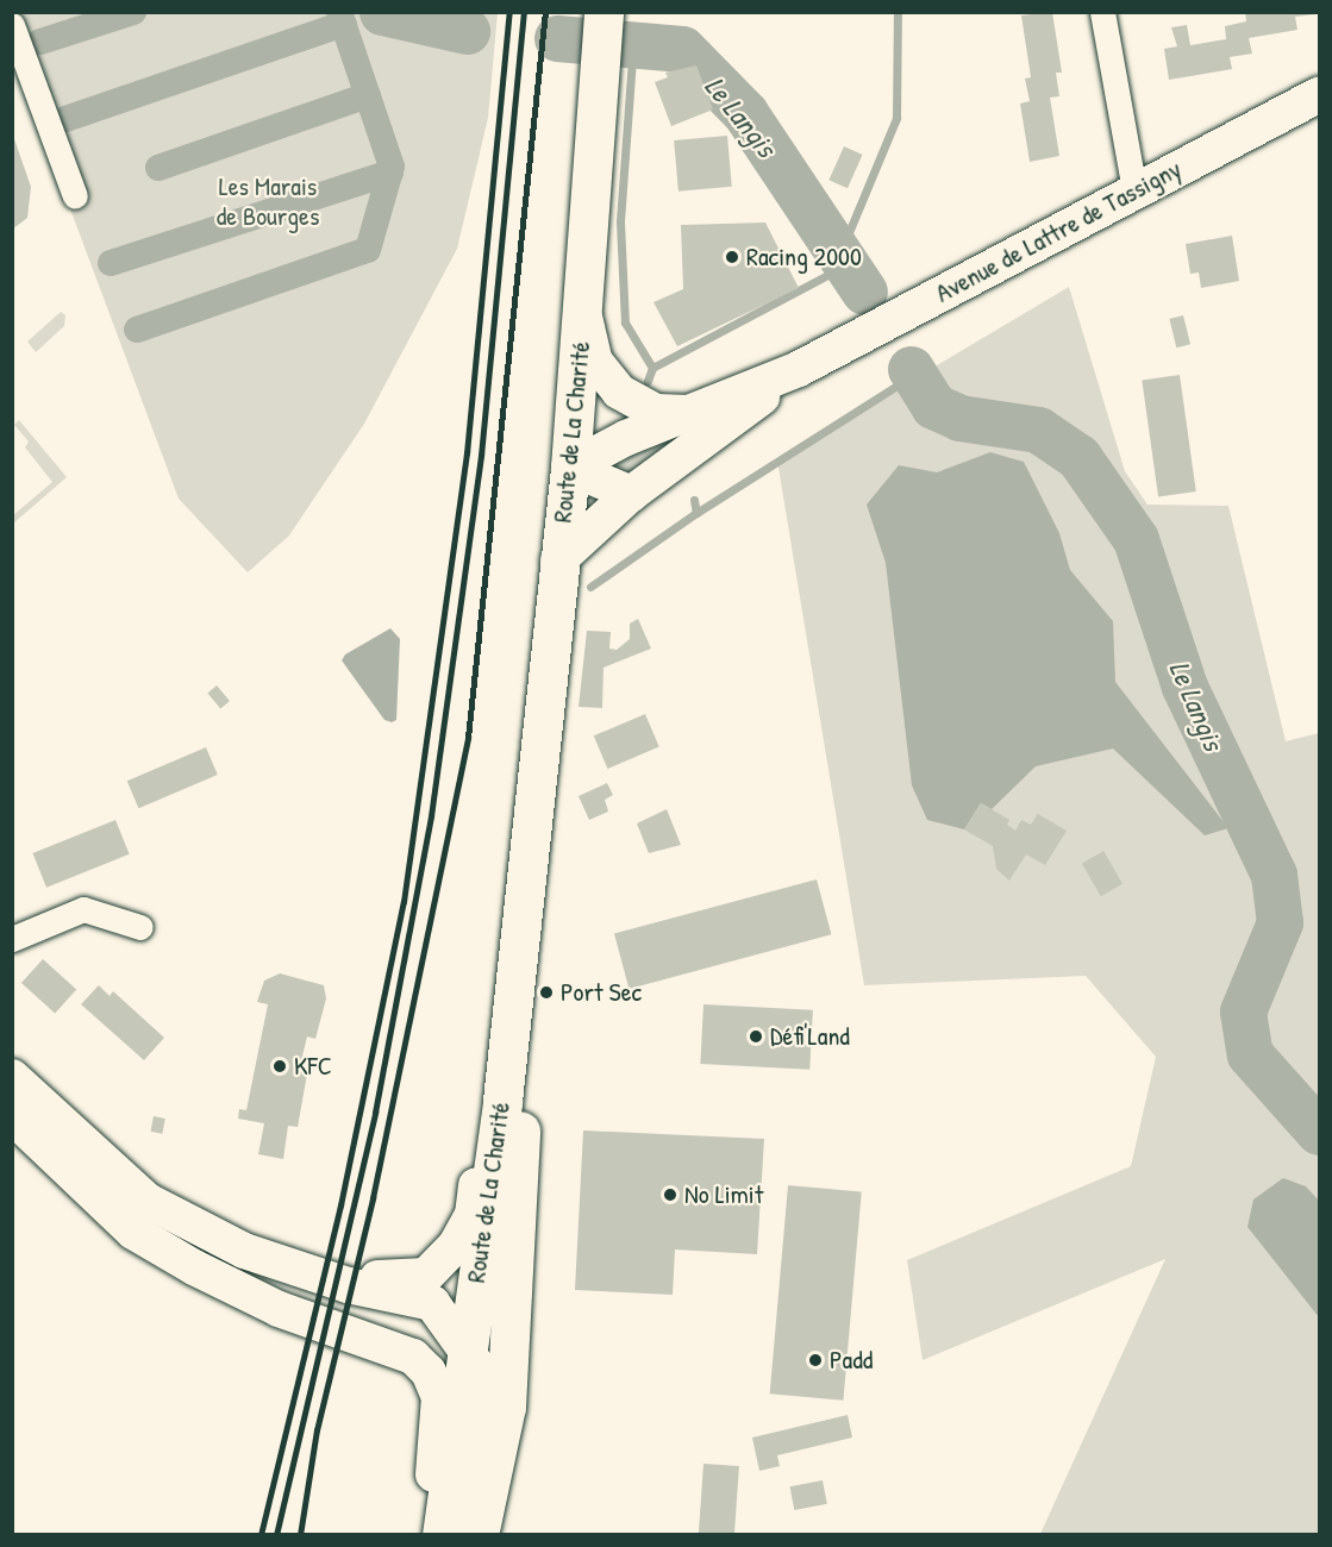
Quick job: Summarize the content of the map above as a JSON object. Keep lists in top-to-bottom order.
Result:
{
  "streets": {
    "main road": ["Avenue de Lattre de Tassigny", "Route de La Charité"]
  },
  "crossings": [
    ["Avenue de Lattre de Tassigny", "Route de La Charité"]
  ],
  "water": ["Le Langis"],
  "parks": ["Les Marais de Bourges"],
  "places": [
    "Racing 2000",
    "Port Sec",
    "Défi'Land",
    "KFC",
    "No Limit",
    "Padd"
  ]
}
